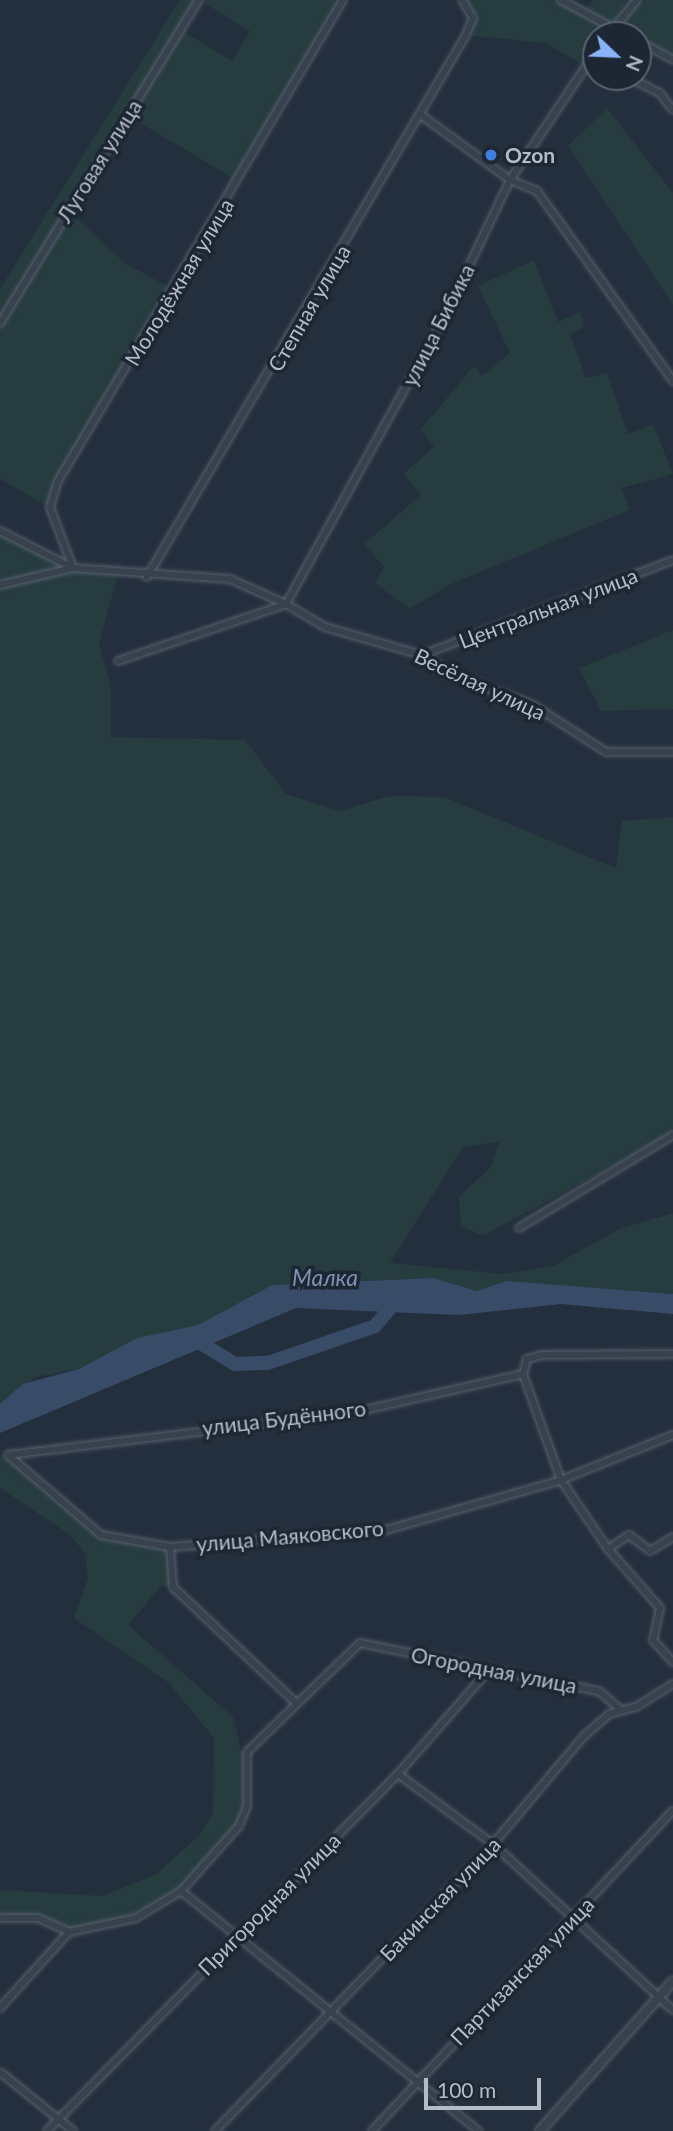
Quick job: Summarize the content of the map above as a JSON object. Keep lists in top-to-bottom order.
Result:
{
  "streets": {
    "street": [
      "Луговая улица",
      "Молодёжная улица",
      "Степная улица",
      "улица Бибика",
      "Центральная улица",
      "Весёлая улица",
      "улица Будённого",
      "улица Маяковского",
      "Огородная улица",
      "Бакинская улица",
      "Пригородная улица",
      "Партизанская улица"
    ]
  },
  "crossings": [
    ["Молодёжная улица", "Весёлая улица"],
    ["Степная улица", "Весёлая улица"],
    ["улица Бибика", "Весёлая улица"],
    ["Центральная улица", "Весёлая улица"],
    ["улица Будённого", "улица Маяковского"],
    ["Огородная улица", "Бакинская улица"],
    ["Огородная улица", "Пригородная улица"]
  ],
  "water": ["Малка"],
  "places": ["Ozon"],
  "scale_bar": "100 m",
  "north": "bottom right"
}
